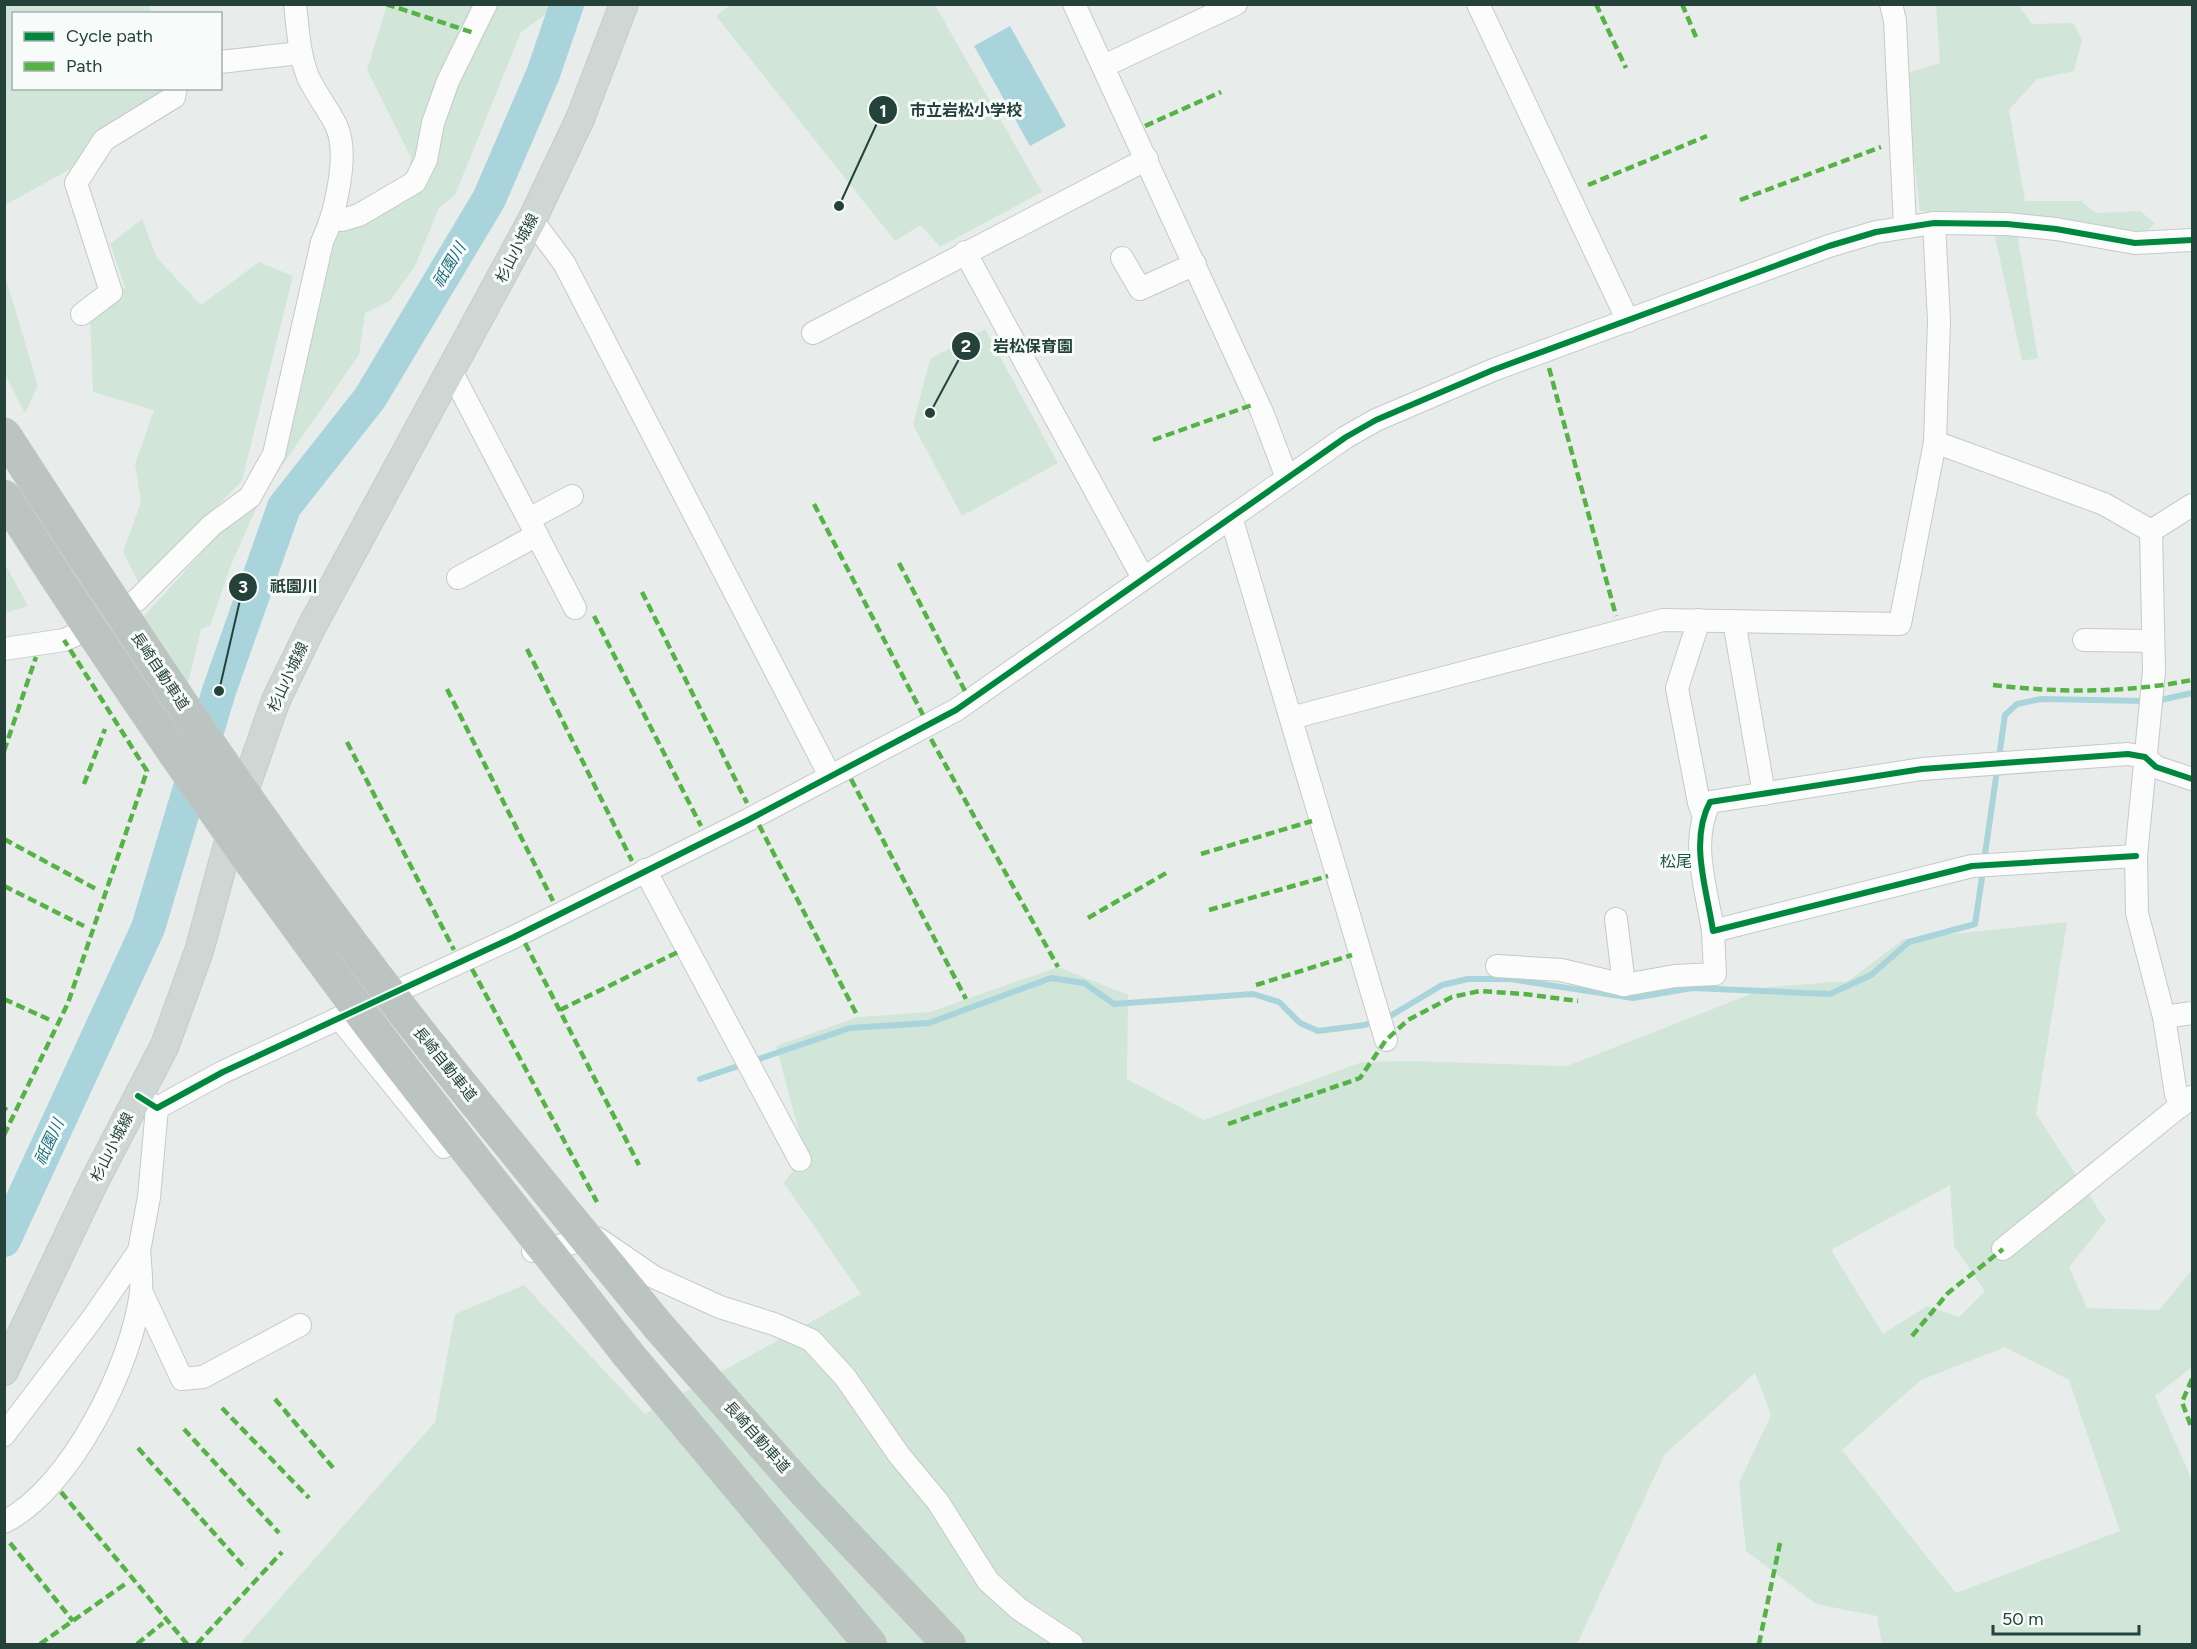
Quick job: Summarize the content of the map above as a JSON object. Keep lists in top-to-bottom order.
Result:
{
  "streets": {
    "highway": ["長崎自動車道"],
    "main road": ["杉山小城線"]
  },
  "districts": ["松尾"],
  "water": ["祇園川"],
  "places": ["市立岩松小学校", "岩松保育園", "祇園川"],
  "legend": ["Cycle path", "Path"],
  "scale_bar": "50 m"
}
